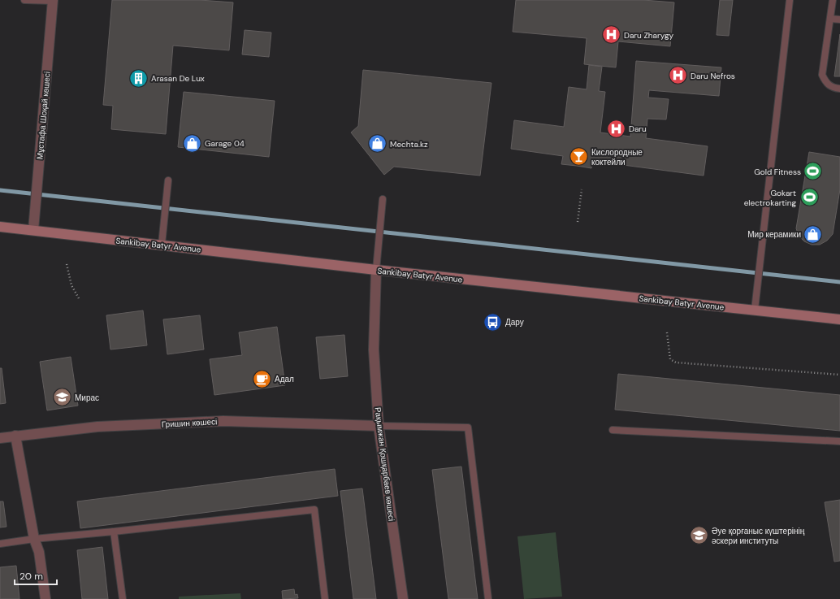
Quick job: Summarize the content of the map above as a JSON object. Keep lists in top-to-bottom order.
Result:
{
  "streets": {
    "main road": ["Sankibay Batyr Avenue"],
    "street": ["Мұстафа Шоқай көшесі", "Гришин көшесі", "Рақымжан Қошқарбаев көшесі"]
  },
  "crossings": [
    ["Мұстафа Шоқай көшесі", "Sankibay Batyr Avenue"],
    ["Sankibay Batyr Avenue", "Рақымжан Қошқарбаев көшесі"],
    ["Гришин көшесі", "Рақымжан Қошқарбаев көшесі"]
  ],
  "places": {
    "hospital": ["Daru Zharygy", "Daru Nefros", "Daru"],
    "building": ["Arasan De Lux"],
    "shop": ["Garage 04", "Mechta.kz", "Мир керамики"],
    "bar": ["Кислородные коктейли"],
    "sports": ["Gold Fitness", "Gokart electrokarting"],
    "bus stop": ["Дару"],
    "cafe": ["Адал"],
    "school or university": ["Мирас", "Әуе қорғаныс күштерінің әскери институты"]
  },
  "scale_bar": "20 m"
}
